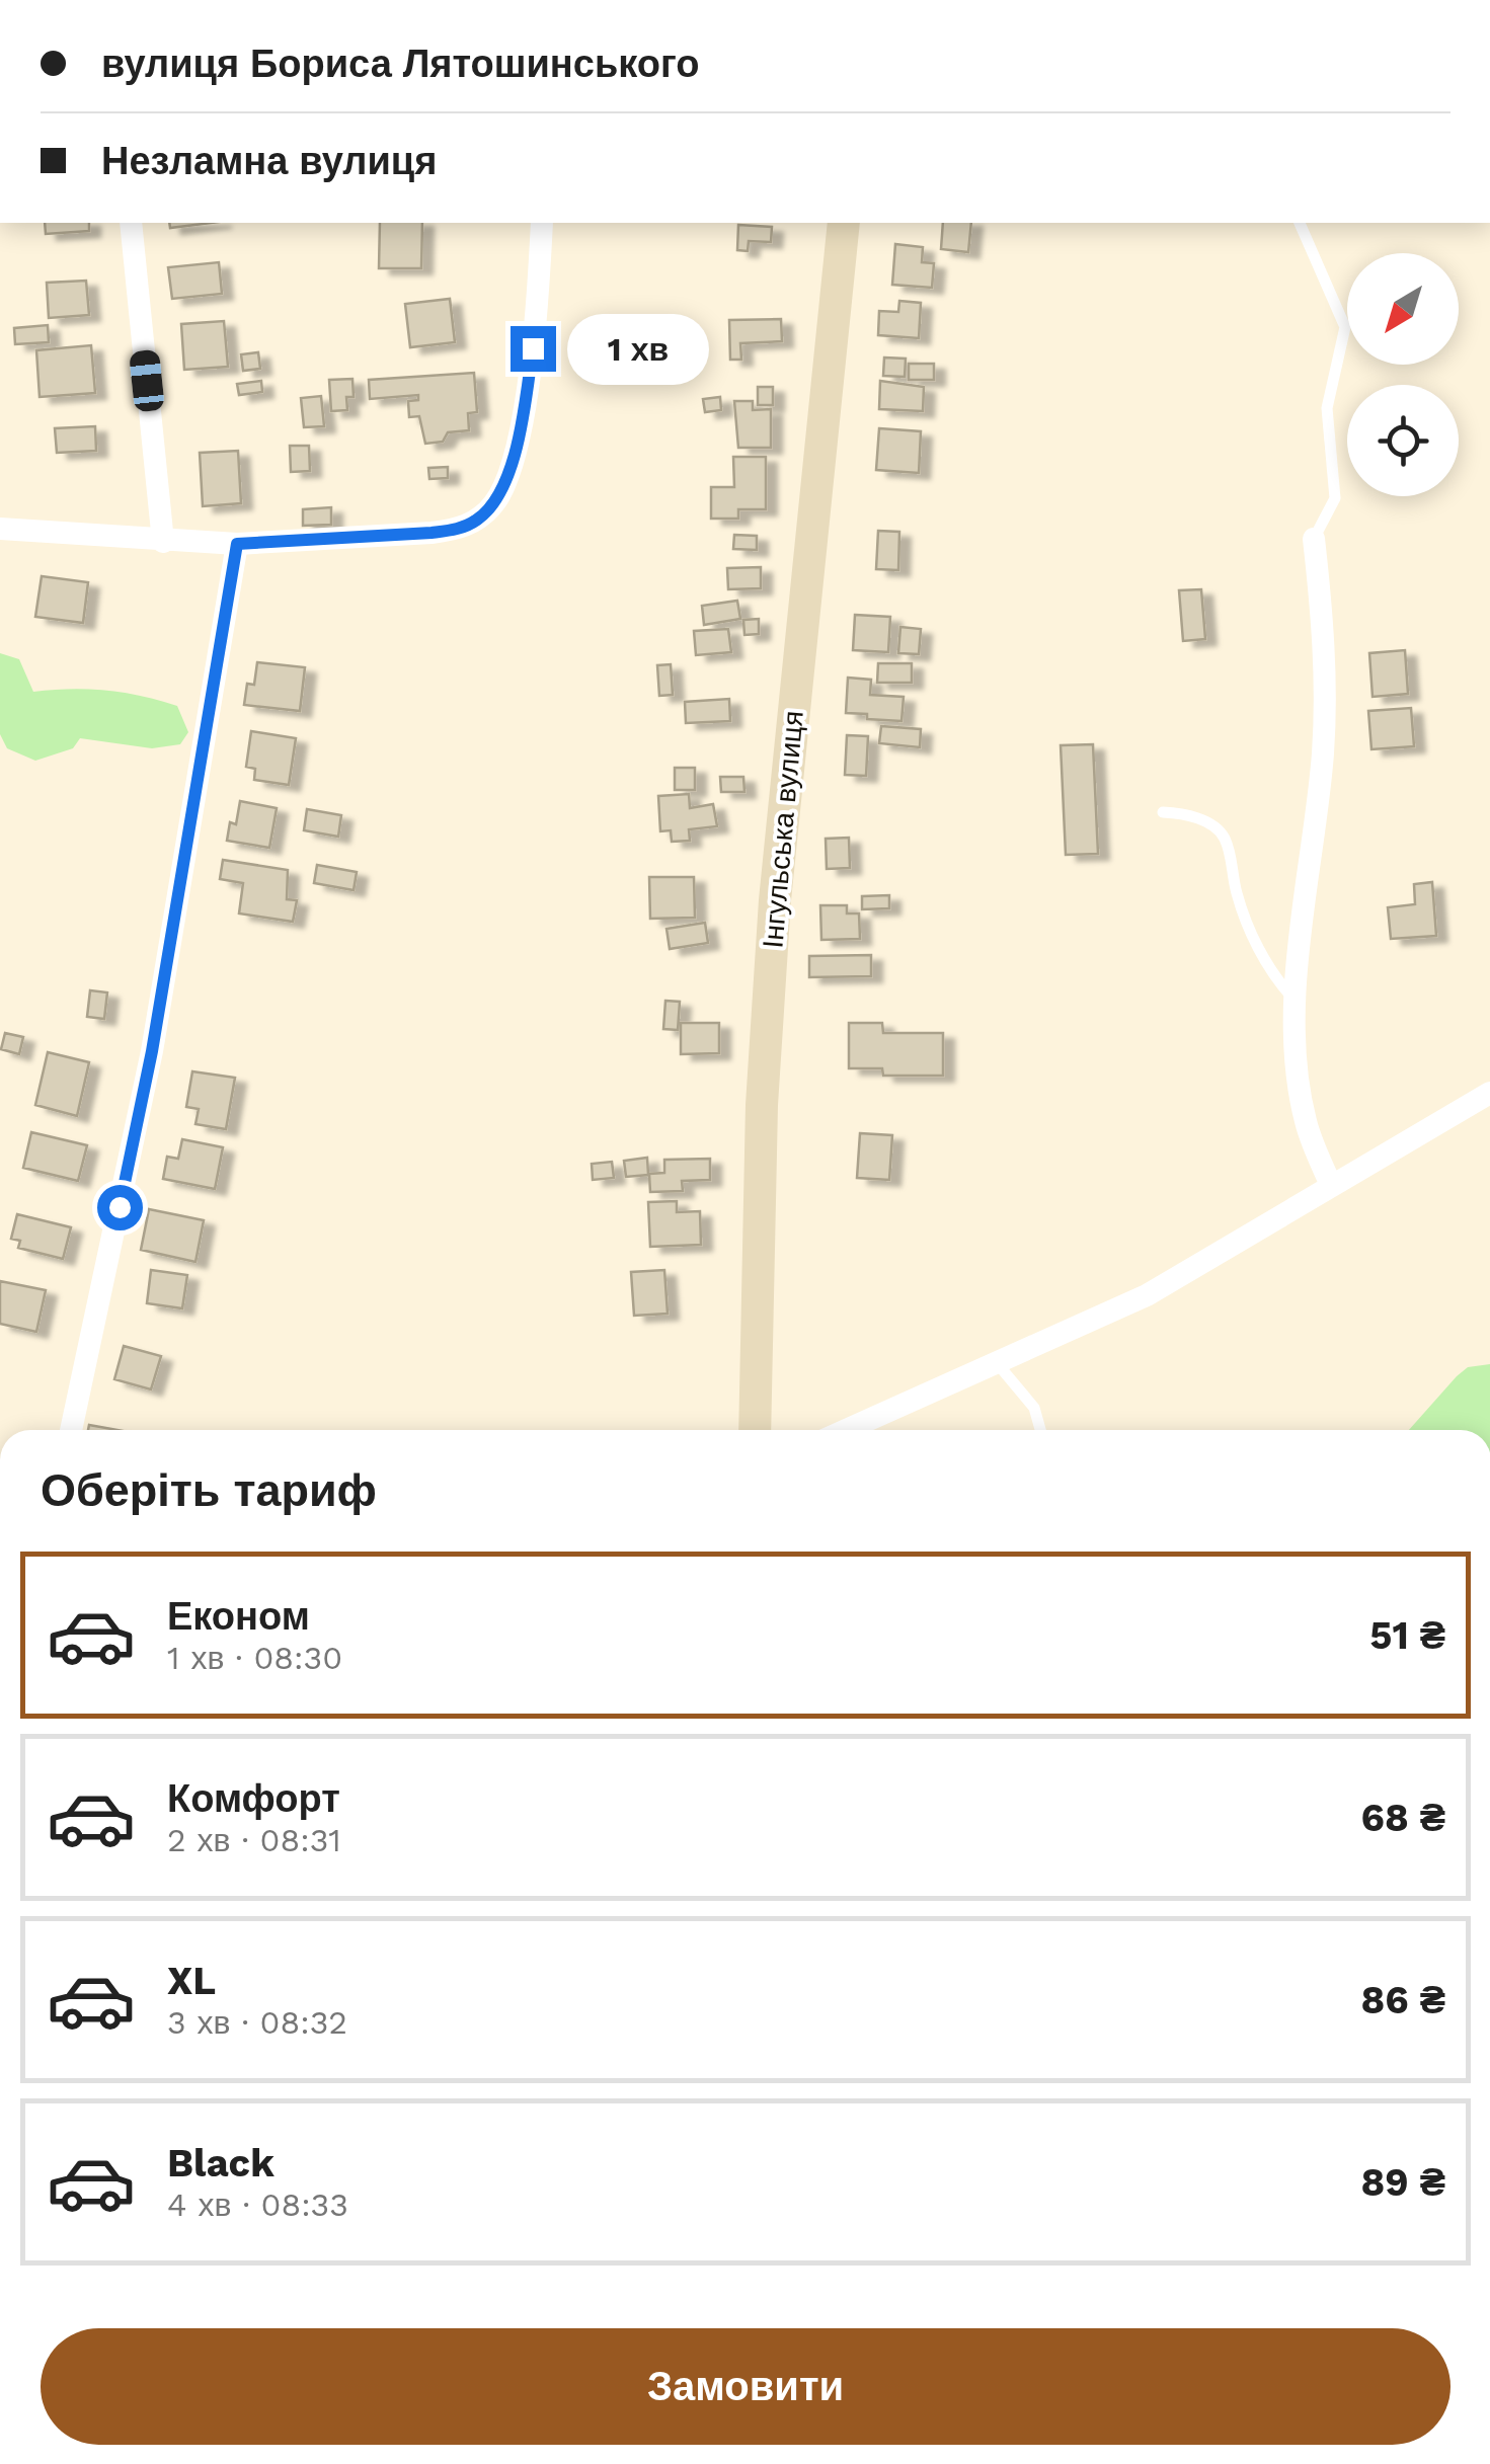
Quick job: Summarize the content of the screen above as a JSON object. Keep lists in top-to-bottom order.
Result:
{
  "streets": {
    "street": ["Інгульська вулиця"]
  },
  "north": "bottom left",
  "page": {
    "banner": ["вулиця Бориса Лятошинського", "Незламна вулиця"],
    "bubble": "1 хв",
    "heading": "Оберіть тариф",
    "list": [
      {
        "name": "Економ",
        "note": "1 хв · 08:30",
        "value": "51 ₴"
      },
      {
        "name": "Комфорт",
        "note": "2 хв · 08:31",
        "value": "68 ₴"
      },
      {
        "name": "XL",
        "note": "3 хв · 08:32",
        "value": "86 ₴"
      },
      {
        "name": "Black",
        "note": "4 хв · 08:33",
        "value": "89 ₴"
      }
    ],
    "buttons": "Замовити"
  }
}
